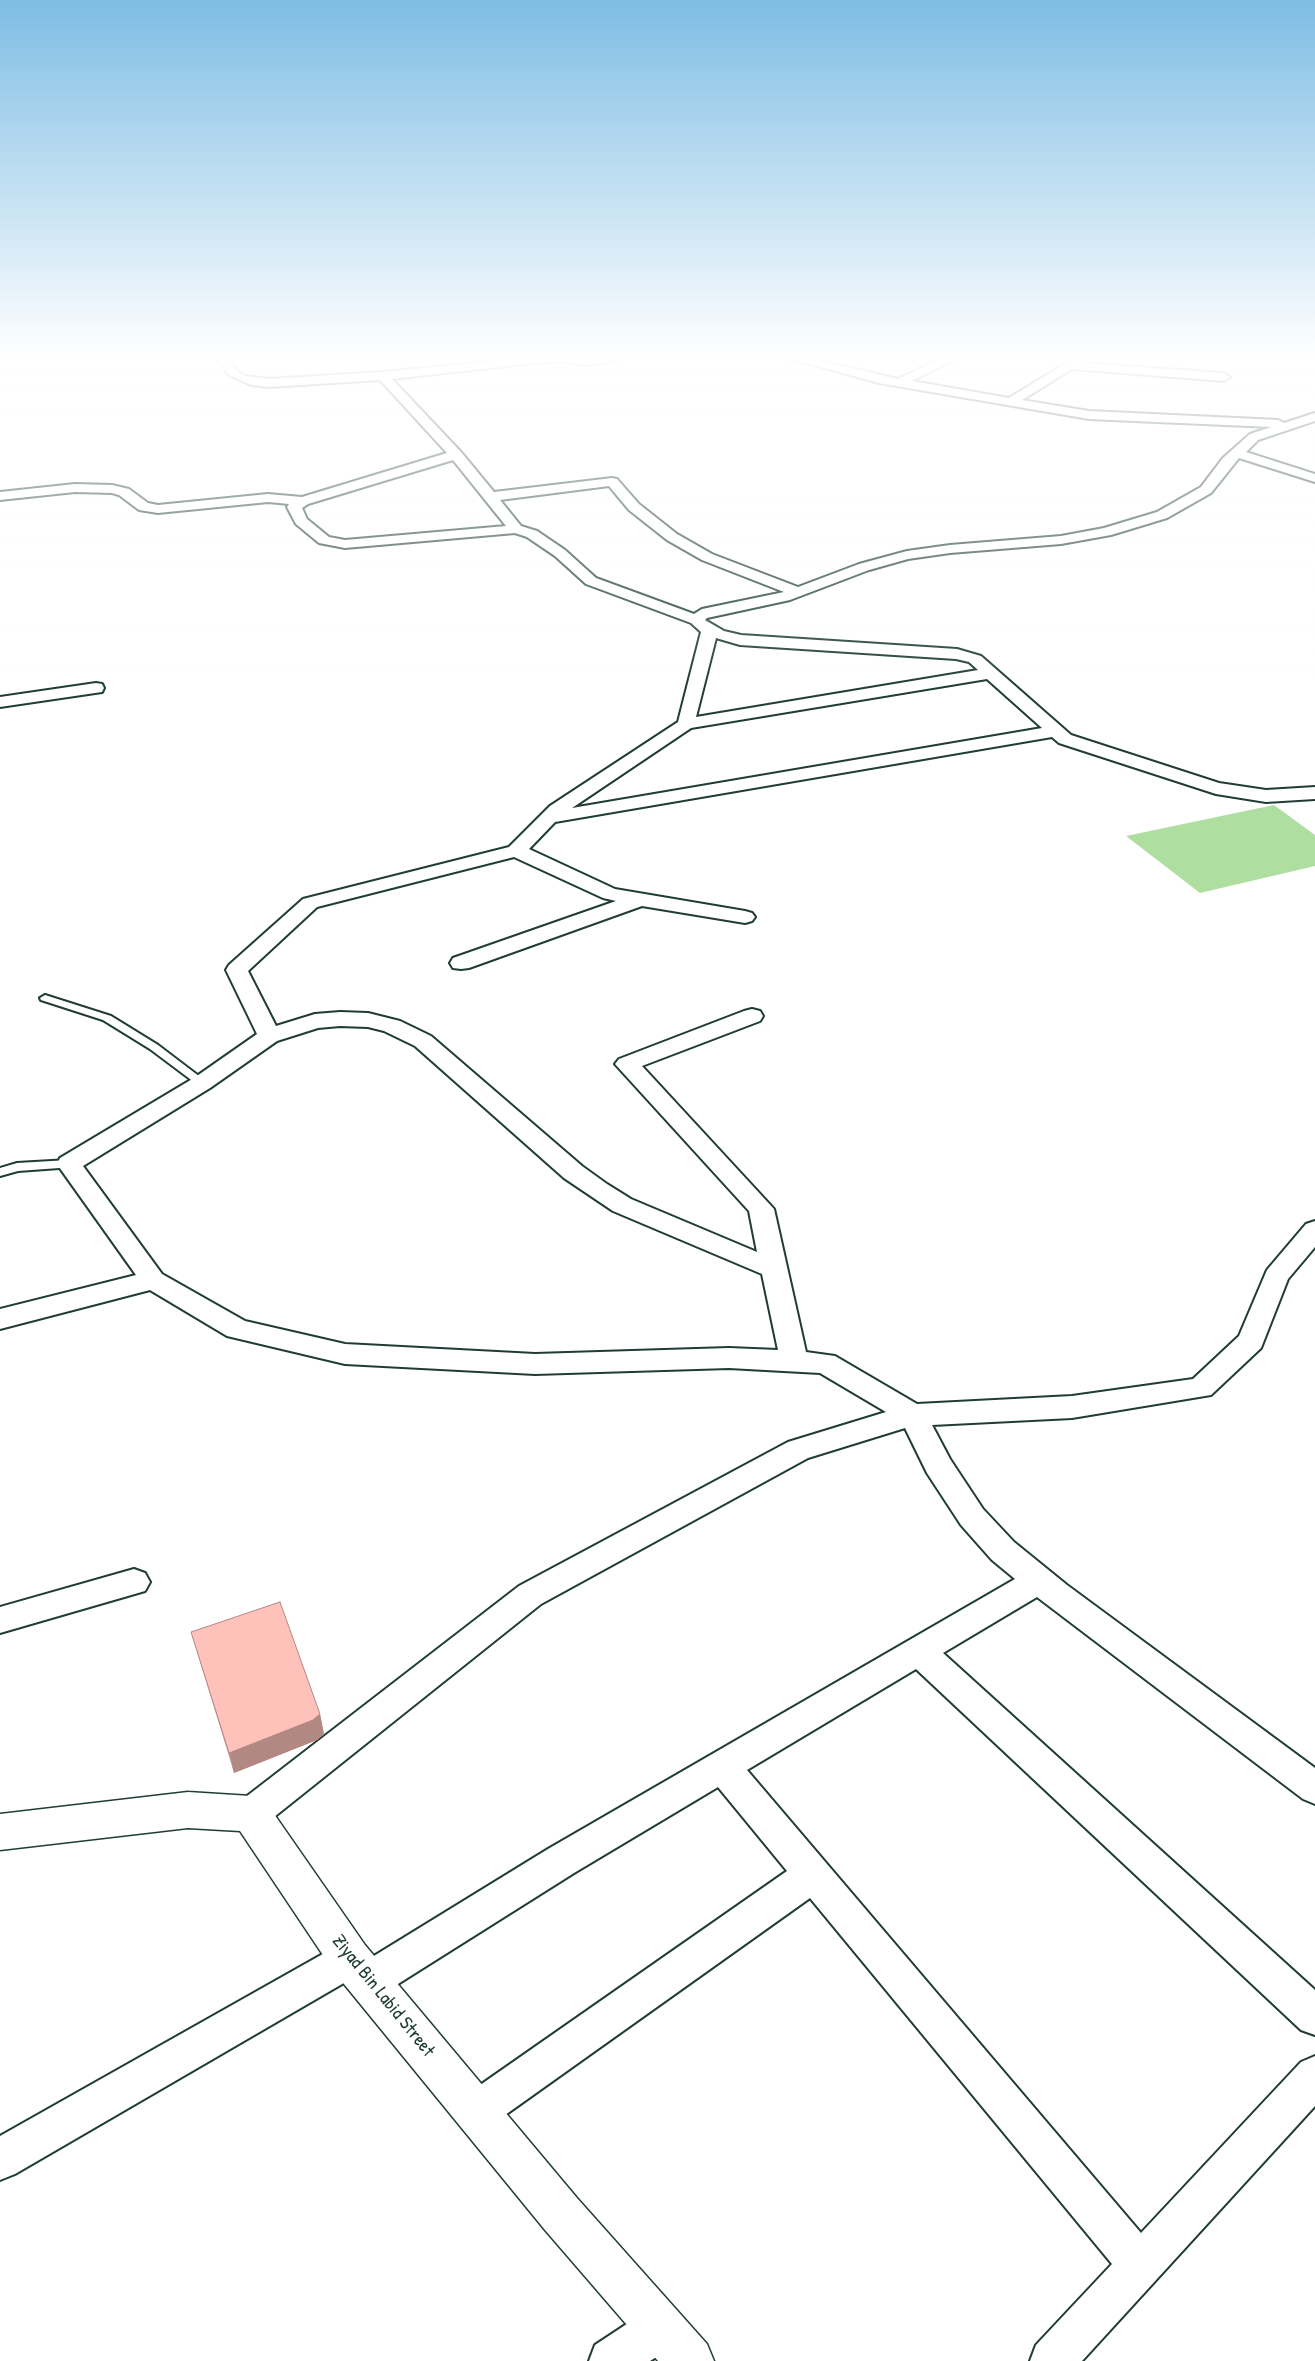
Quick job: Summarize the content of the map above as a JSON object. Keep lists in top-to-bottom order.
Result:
{
  "streets": {
    "main road": ["Ziyad Bin Labid Street"]
  }
}
